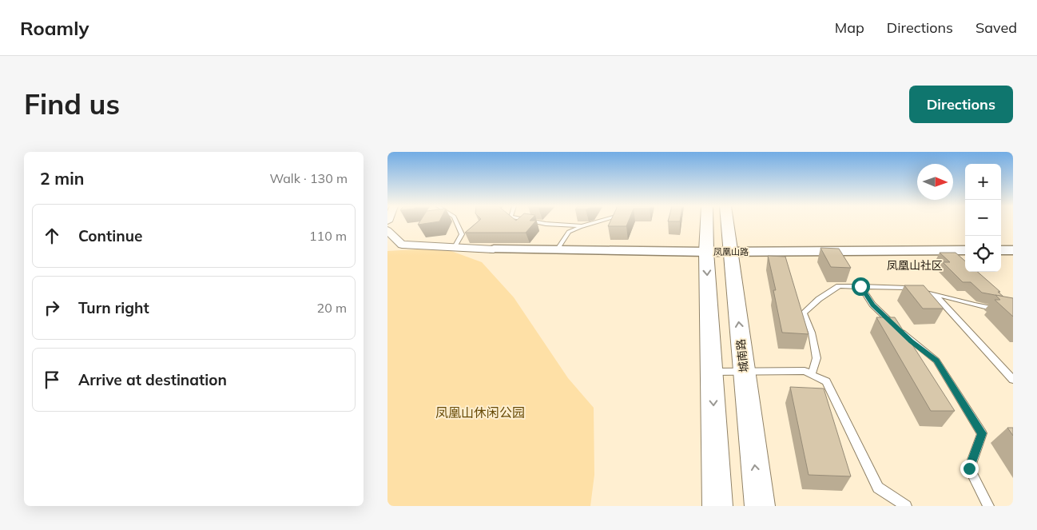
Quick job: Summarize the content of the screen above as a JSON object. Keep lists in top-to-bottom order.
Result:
{
  "streets": {
    "main road": ["城南路"],
    "street": ["凤凰山路"]
  },
  "crossings": [
    ["凤凰山路", "城南路"]
  ],
  "districts": ["凤凰山社区"],
  "parks": ["凤凰山休闲公园"],
  "north": "right",
  "page": {
    "header": "Roamly",
    "nav": ["Map", "Directions", "Saved"],
    "buttons": "Directions",
    "title": "Find us",
    "heading": ["2 min", "Walk · 130 m"],
    "map_buttons": ["+", "−"],
    "list": [
      ["Continue", "110 m"],
      ["Turn right", "20 m"],
      "Arrive at destination"
    ]
  }
}
